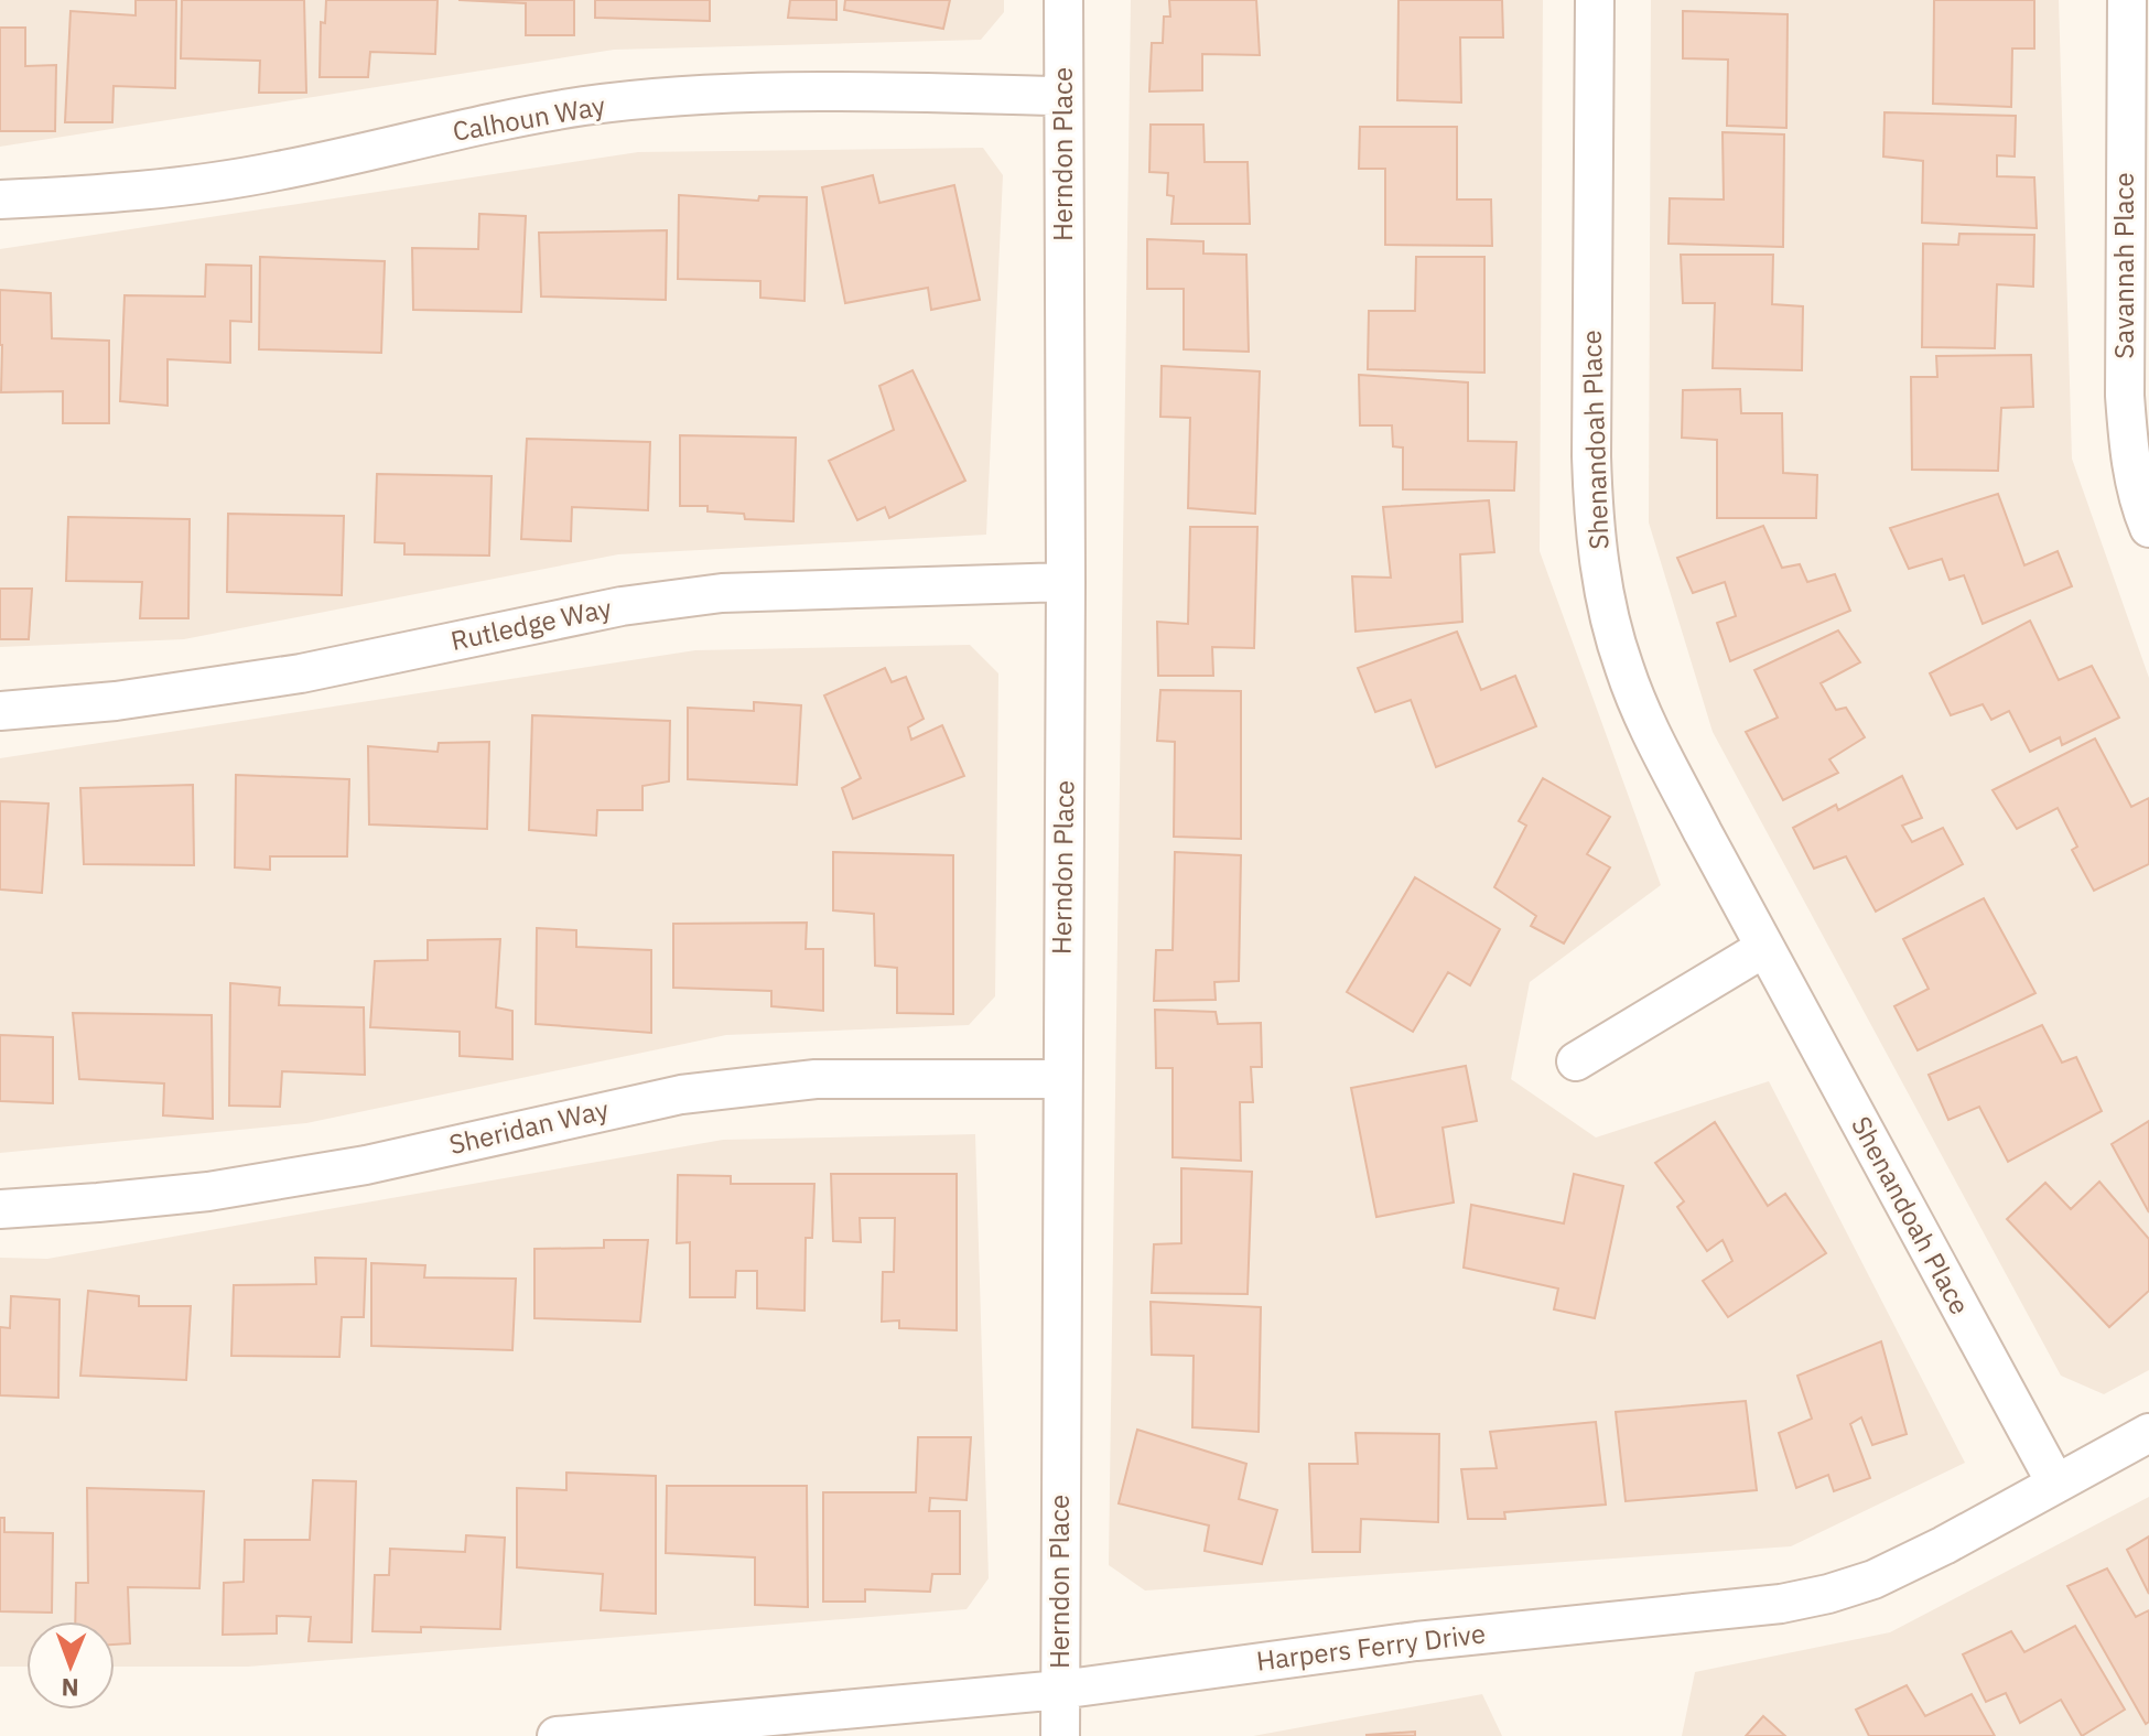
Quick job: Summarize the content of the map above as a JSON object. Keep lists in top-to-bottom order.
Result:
{
  "streets": {
    "street": [
      "Calhoun Way",
      "Herndon Place",
      "Savannah Place",
      "Shenandoah Place",
      "Rutledge Way",
      "Sheridan Way",
      "Harpers Ferry Drive"
    ]
  },
  "crossings": [
    ["Calhoun Way", "Herndon Place"],
    ["Herndon Place", "Rutledge Way"],
    ["Herndon Place", "Sheridan Way"],
    ["Herndon Place", "Harpers Ferry Drive"],
    ["Shenandoah Place", "Harpers Ferry Drive"]
  ],
  "north": "bottom"
}
